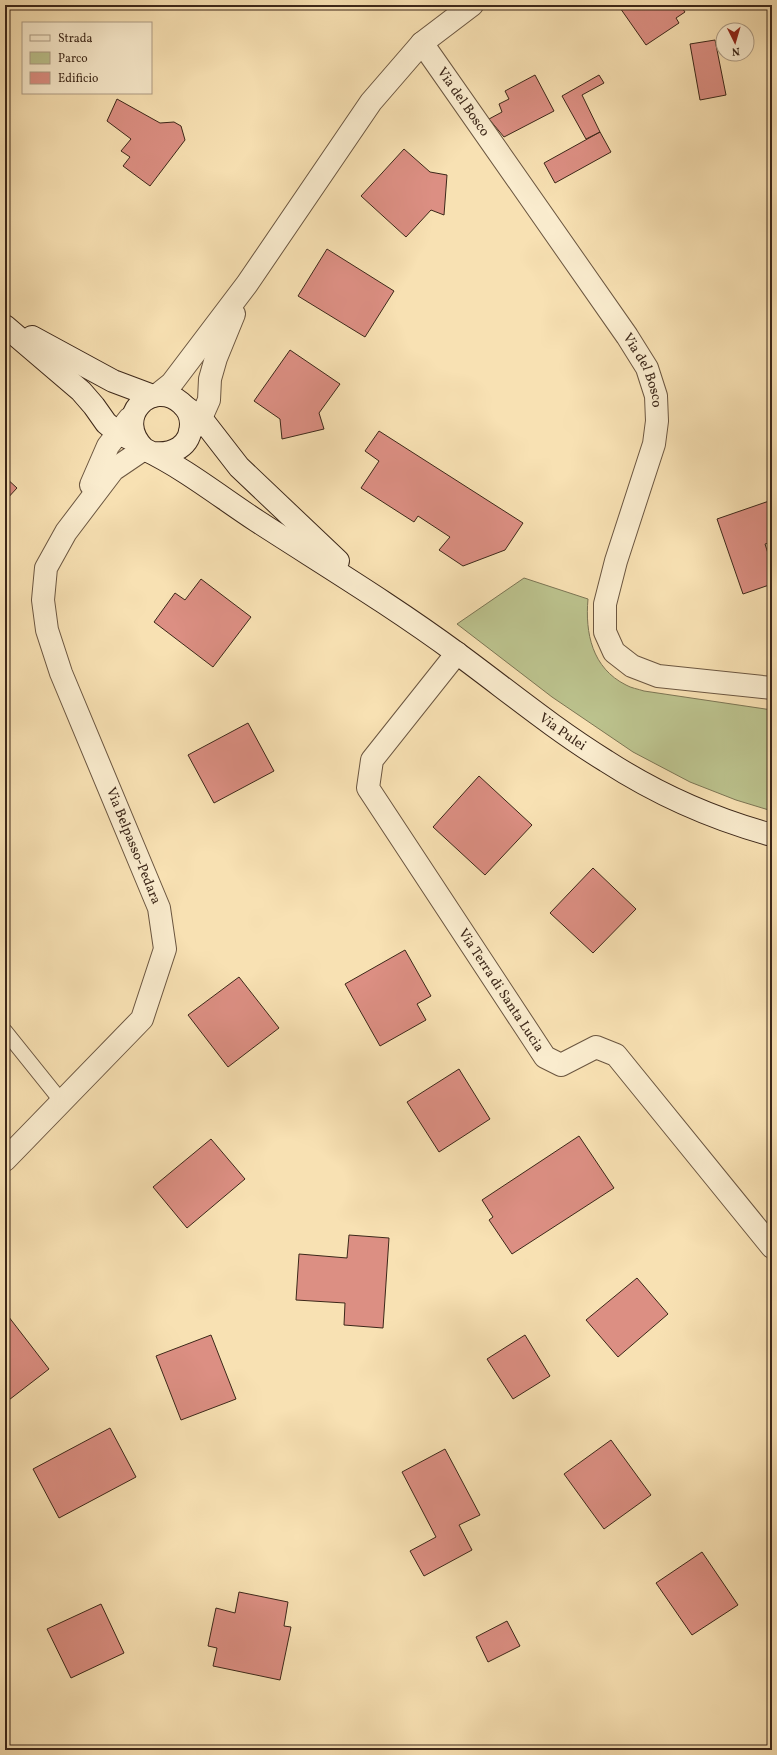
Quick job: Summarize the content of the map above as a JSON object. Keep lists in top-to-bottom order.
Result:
{
  "streets": {
    "street": [
      "Via del Bosco",
      "Via Pulei",
      "Via Belpasso-Pedara",
      "Via Terra di Santa Lucia"
    ]
  },
  "crossings": [
    ["Via Pulei", "Via Terra di Santa Lucia"]
  ],
  "legend": ["Strada", "Parco", "Edificio"],
  "north": "bottom"
}
